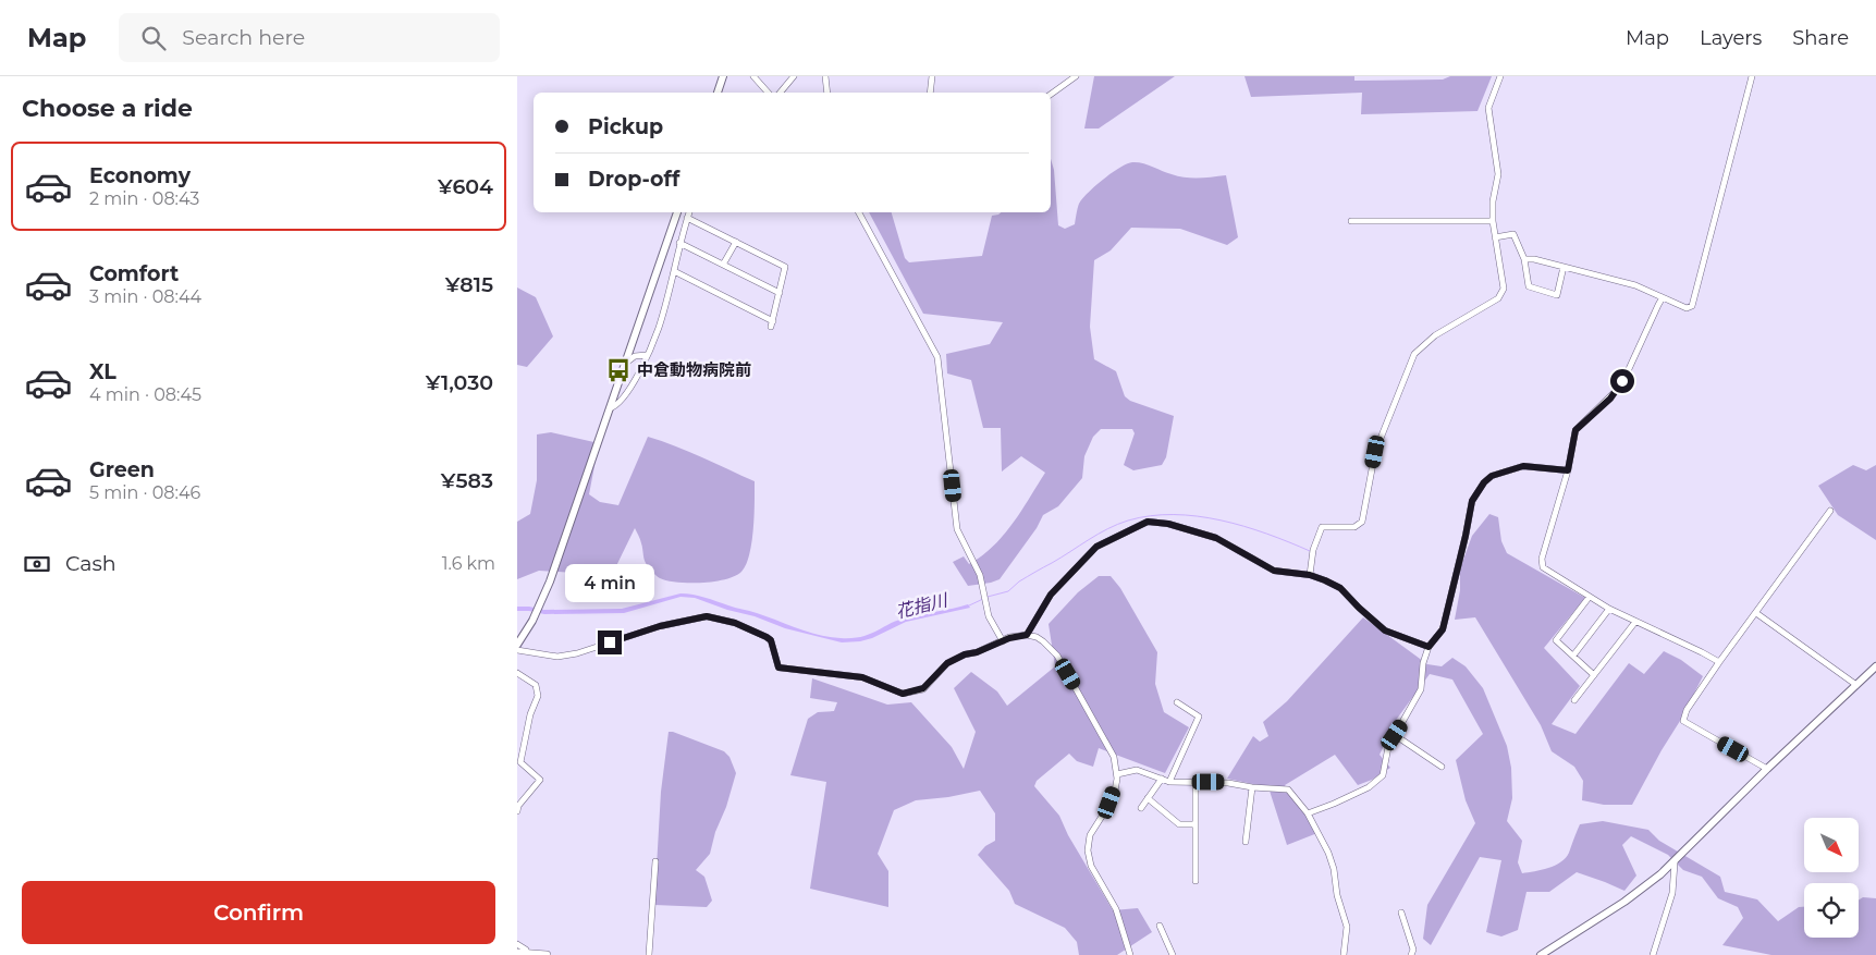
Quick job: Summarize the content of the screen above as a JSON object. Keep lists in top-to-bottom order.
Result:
{
  "water": ["花指川"],
  "places": {
    "bus stop": ["中倉動物病院前"]
  },
  "north": "bottom right",
  "page": {
    "header": "Map",
    "search": "Search here",
    "nav": ["Map", "Layers", "Share"],
    "heading": "Choose a ride",
    "banner": ["Pickup", "Drop-off"],
    "list": [
      {
        "name": "Economy",
        "note": "2 min · 08:43",
        "value": "¥604"
      },
      {
        "name": "Comfort",
        "note": "3 min · 08:44",
        "value": "¥815"
      },
      {
        "name": "XL",
        "note": "4 min · 08:45",
        "value": "¥1,030"
      },
      {
        "name": "Green",
        "note": "5 min · 08:46",
        "value": "¥583"
      }
    ],
    "pay": ["Cash", "1.6 km"],
    "bubble": "4 min",
    "buttons": "Confirm"
  }
}
